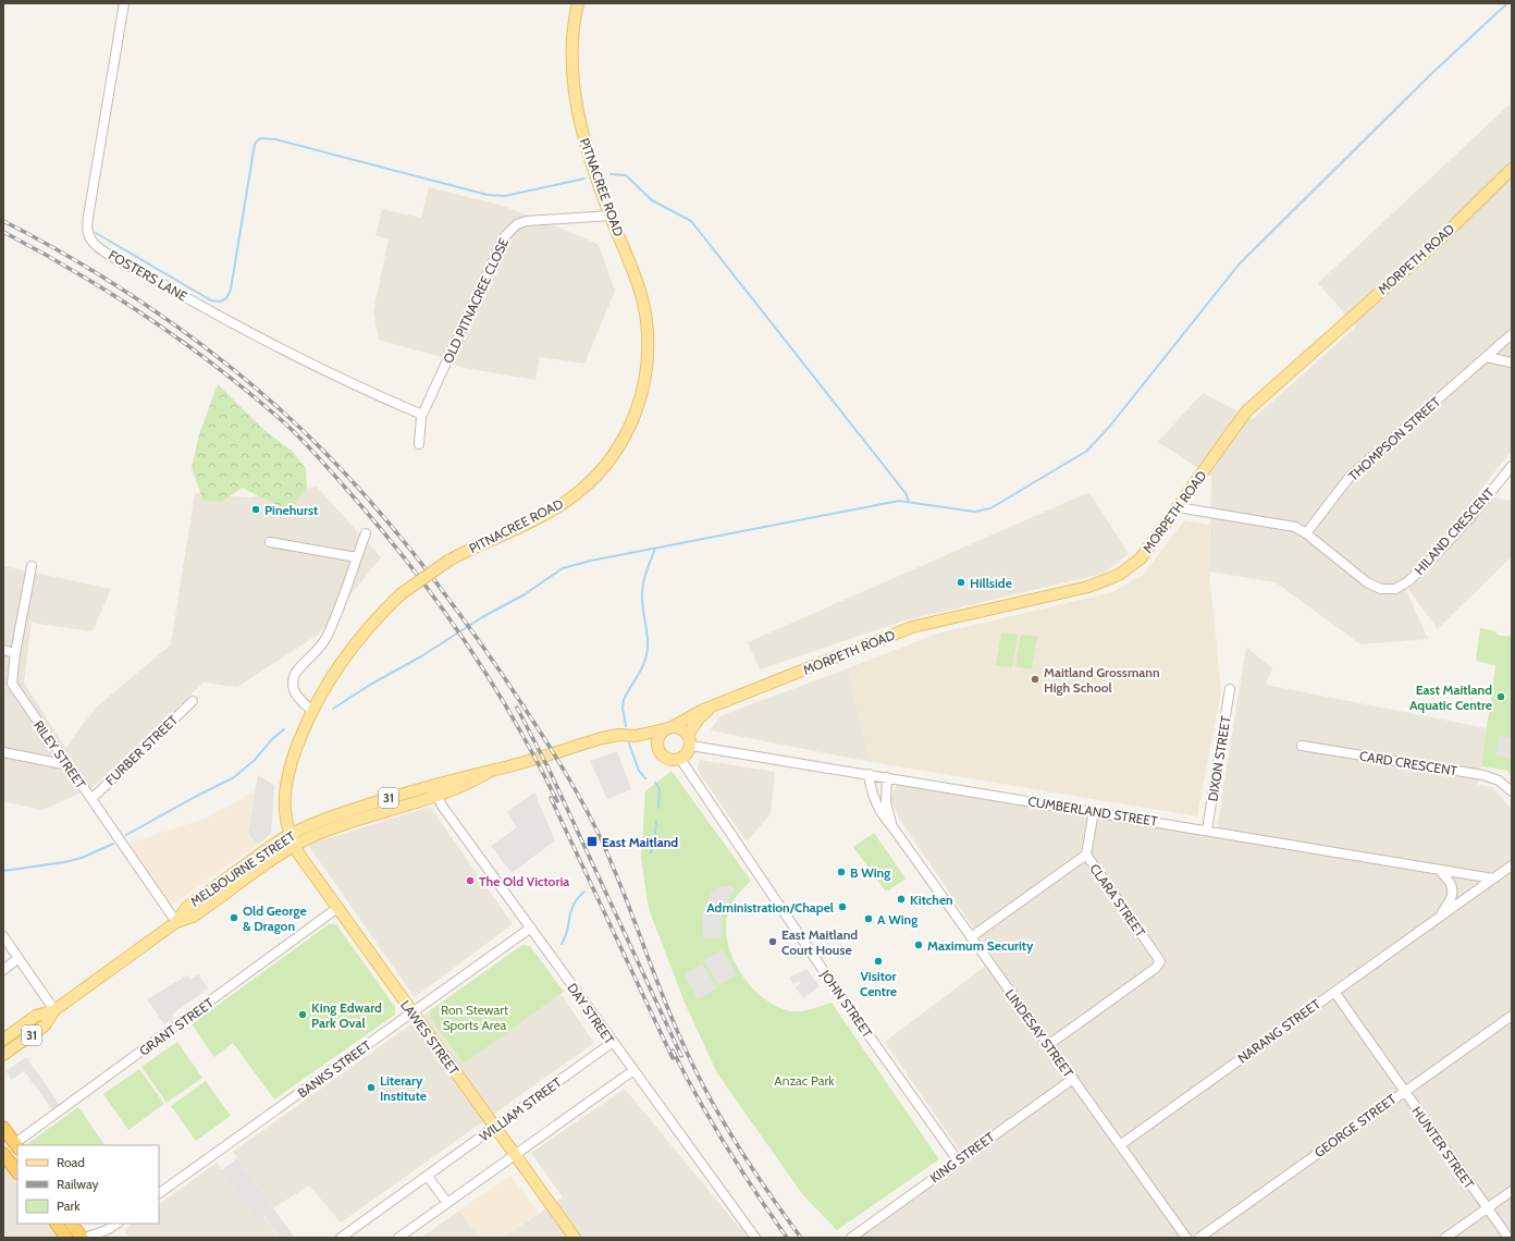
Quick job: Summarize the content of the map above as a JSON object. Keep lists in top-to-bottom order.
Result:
{
  "streets": {
    "main road": [
      "PITNACREE ROAD",
      "MORPETH ROAD",
      "31",
      "MELBOURNE STREET",
      "LAWES STREET"
    ],
    "street": [
      "FOSTERS LANE",
      "OLD PITNACREE CLOSE",
      "THOMPSON STREET",
      "HILAND CRESCENT",
      "FURBER STREET",
      "RILEY STREET",
      "DIXON STREET",
      "CARD CRESCENT",
      "CUMBERLAND STREET",
      "CLARA STREET",
      "JOHN STREET",
      "DAY STREET",
      "GRANT STREET",
      "NARANG STREET",
      "LINDESAY STREET",
      "BANKS STREET",
      "WILLIAM STREET",
      "GEORGE STREET",
      "HUNTER STREET",
      "KING STREET"
    ]
  },
  "crossings": [
    ["PITNACREE ROAD", "OLD PITNACREE CLOSE"],
    ["PITNACREE ROAD", "MELBOURNE STREET"],
    ["PITNACREE ROAD", "LAWES STREET"],
    ["MORPETH ROAD", "31"],
    ["MORPETH ROAD", "CUMBERLAND STREET"],
    ["MORPETH ROAD", "MELBOURNE STREET"],
    ["MORPETH ROAD", "JOHN STREET"],
    ["FOSTERS LANE", "OLD PITNACREE CLOSE"],
    ["THOMPSON STREET", "HILAND CRESCENT"],
    ["FURBER STREET", "RILEY STREET"],
    ["RILEY STREET", "MELBOURNE STREET"],
    ["DIXON STREET", "CUMBERLAND STREET"],
    ["31", "CUMBERLAND STREET"],
    ["31", "MELBOURNE STREET"],
    ["31", "JOHN STREET"],
    ["CUMBERLAND STREET", "MELBOURNE STREET"],
    ["CUMBERLAND STREET", "CLARA STREET"],
    ["CUMBERLAND STREET", "JOHN STREET"],
    ["CUMBERLAND STREET", "NARANG STREET"],
    ["CUMBERLAND STREET", "LINDESAY STREET"],
    ["MELBOURNE STREET", "JOHN STREET"],
    ["MELBOURNE STREET", "DAY STREET"],
    ["MELBOURNE STREET", "LAWES STREET"],
    ["CLARA STREET", "LINDESAY STREET"],
    ["JOHN STREET", "KING STREET"],
    ["DAY STREET", "BANKS STREET"],
    ["DAY STREET", "WILLIAM STREET"],
    ["GRANT STREET", "LAWES STREET"],
    ["NARANG STREET", "LINDESAY STREET"],
    ["NARANG STREET", "HUNTER STREET"],
    ["LINDESAY STREET", "KING STREET"],
    ["LAWES STREET", "BANKS STREET"],
    ["LAWES STREET", "WILLIAM STREET"],
    ["GEORGE STREET", "HUNTER STREET"]
  ],
  "parks": ["Ron Stewart Sports Area", "Anzac Park"],
  "places": {
    "other": [
      "Pinehurst",
      "Hillside",
      "Maitland Grossmann High School",
      "East Maitland Aquatic Centre",
      "B Wing",
      "The Old Victoria",
      "Kitchen",
      "Administration/Chapel",
      "Old George & Dragon",
      "A Wing",
      "East Maitland Court House",
      "Maximum Security",
      "Visitor Centre",
      "King Edward Park Oval",
      "Literary Institute"
    ],
    "transit": ["East Maitland"]
  },
  "legend": ["Road", "Railway", "Park"]
}
